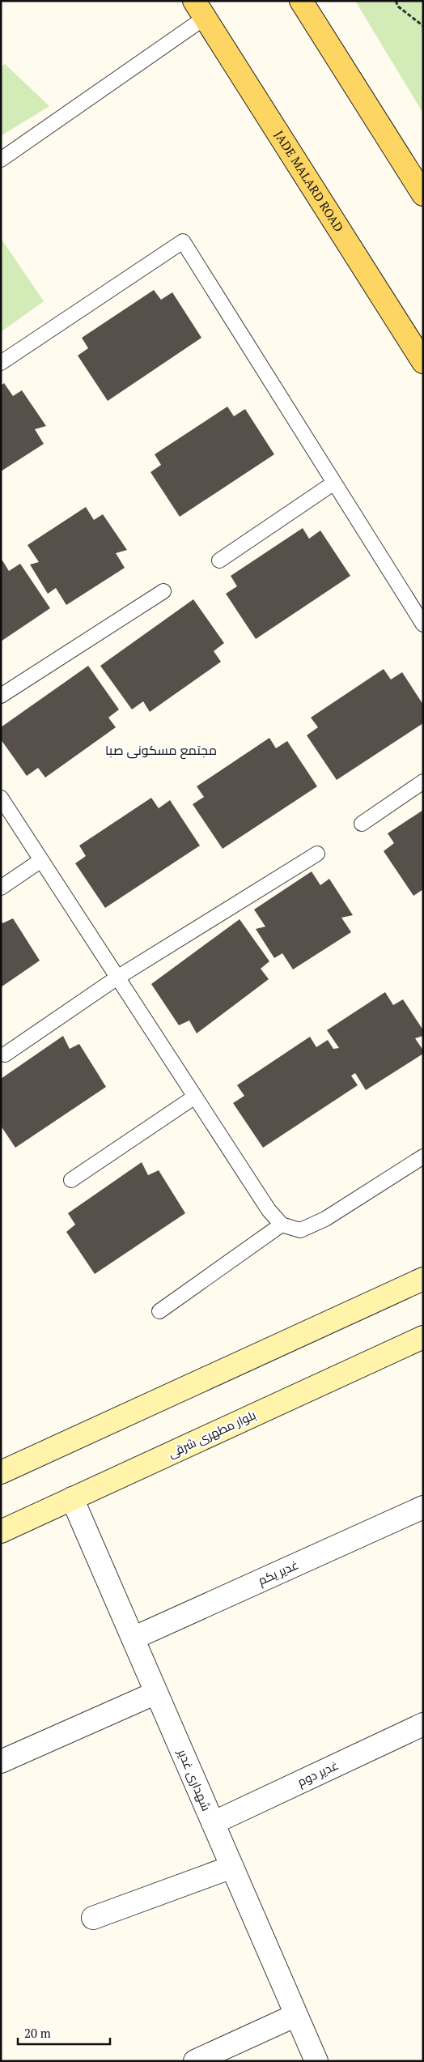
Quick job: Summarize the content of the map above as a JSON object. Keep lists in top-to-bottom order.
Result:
{
  "streets": {
    "main road": ["JADE MALARD ROAD", "بلوار مطهری شرقی"],
    "street": ["غدیر یکم", "غدیر دوم", "شهداری غدیر"]
  },
  "crossings": [
    ["بلوار مطهری شرقی", "شهداری غدیر"],
    ["غدیر یکم", "شهداری غدیر"],
    ["غدیر دوم", "شهداری غدیر"]
  ],
  "districts": ["مجتمع مسکونی صبا"],
  "scale_bar": "20 m"
}
